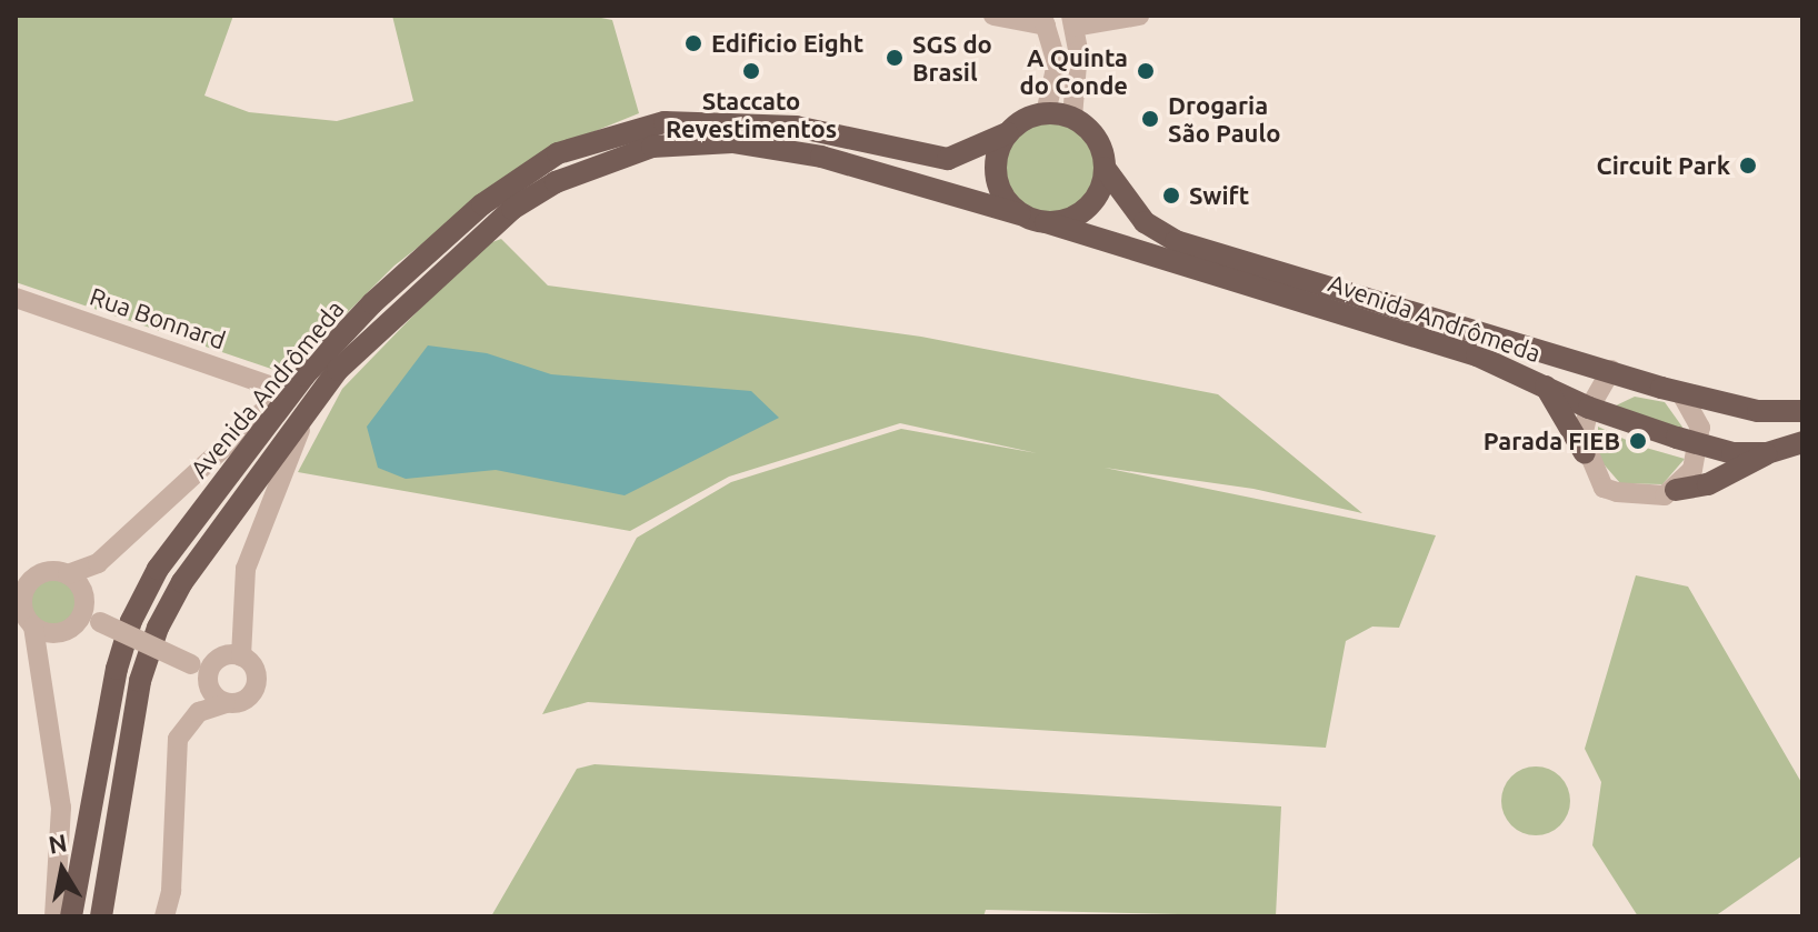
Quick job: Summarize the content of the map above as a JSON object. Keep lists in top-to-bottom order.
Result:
{
  "streets": {
    "main road": ["Avenida Andrômeda"],
    "street": ["Rua Bonnard"]
  },
  "places": [
    "Edificio Eight",
    "SGS do Brasil",
    "Staccato Revestimentos",
    "A Quinta do Conde",
    "Drogaria São Paulo",
    "Circuit Park",
    "Swift",
    "Parada FIEB"
  ],
  "north": "top"
}
